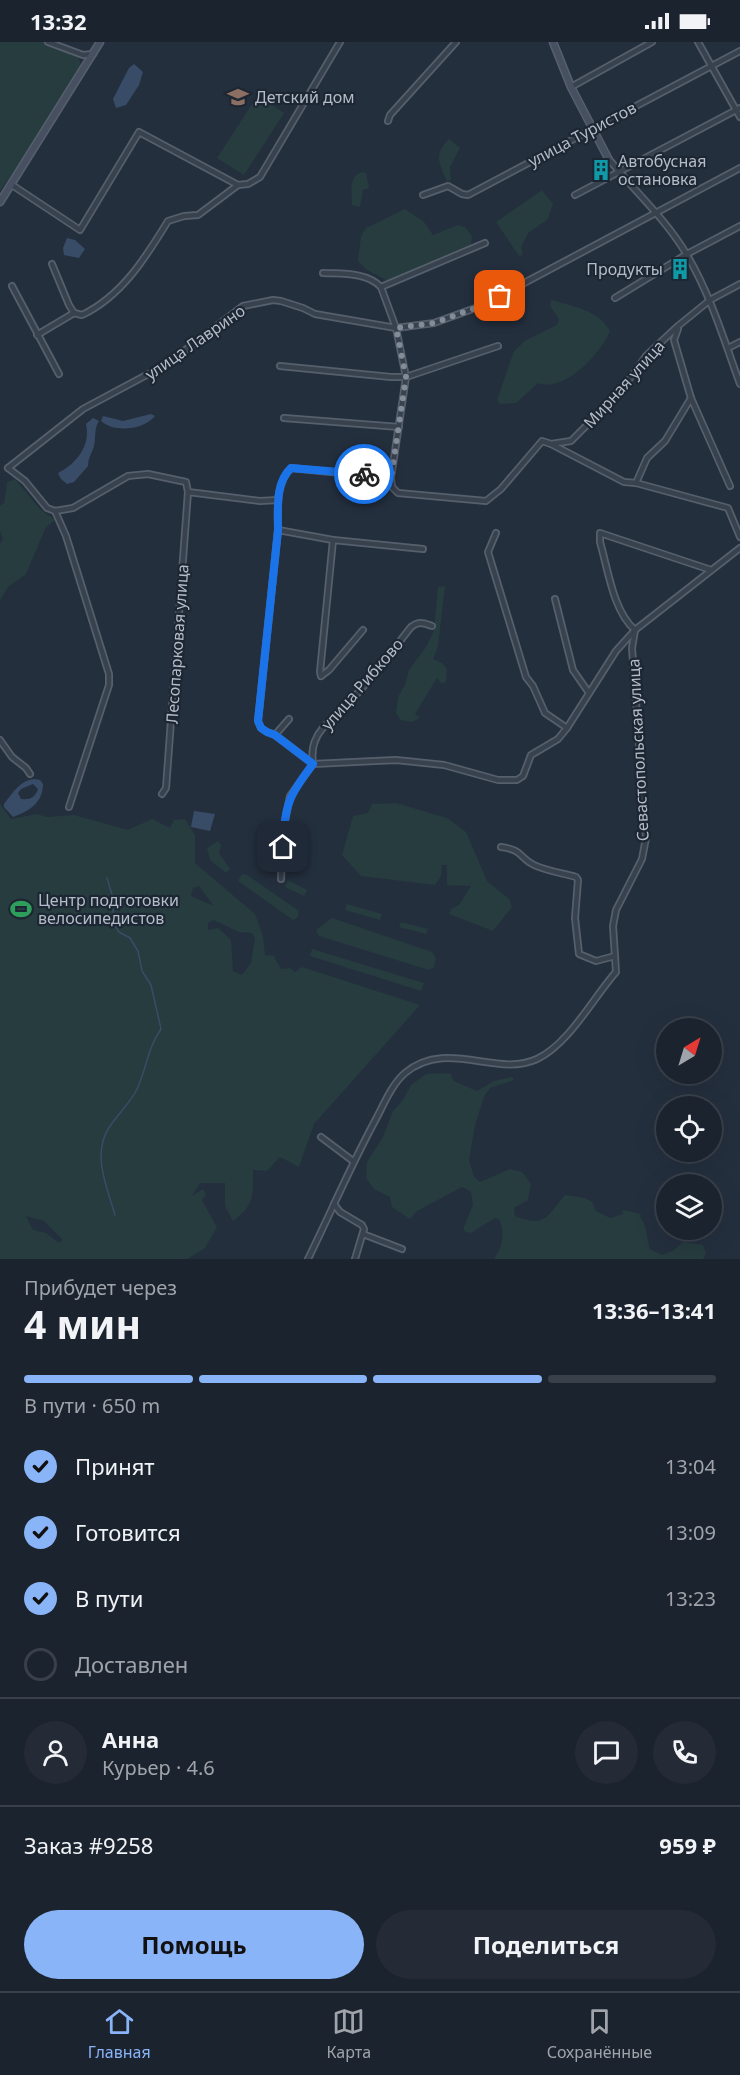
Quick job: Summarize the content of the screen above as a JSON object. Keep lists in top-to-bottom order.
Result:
{
  "streets": {
    "street": [
      "улица Туристов",
      "улица Лаврино",
      "Мирная улица",
      "Лесопарковая улица",
      "улица Рибково",
      "Севастопольская улица"
    ]
  },
  "places": {
    "school or university": ["Детский дом"],
    "building": ["Автобусная остановка", "Продукты"],
    "sports": ["Центр подготовки велосипедистов"]
  },
  "north": "top right",
  "page": {
    "status": "13:32",
    "heading": ["4 мин", "Прибудет через", "13:36–13:41"],
    "panel": [
      "Анна",
      "Курьер · 4.6",
      "Заказ #9258",
      "959 ₽"
    ],
    "bar": "В пути · 650 m",
    "list": [
      ["Принят", "13:04"],
      ["Готовится", "13:09"],
      ["В пути", "13:23"],
      "Доставлен"
    ],
    "buttons": ["Помощь", "Поделиться"],
    "tabs": ["Главная", "Карта", "Сохранённые"]
  }
}
